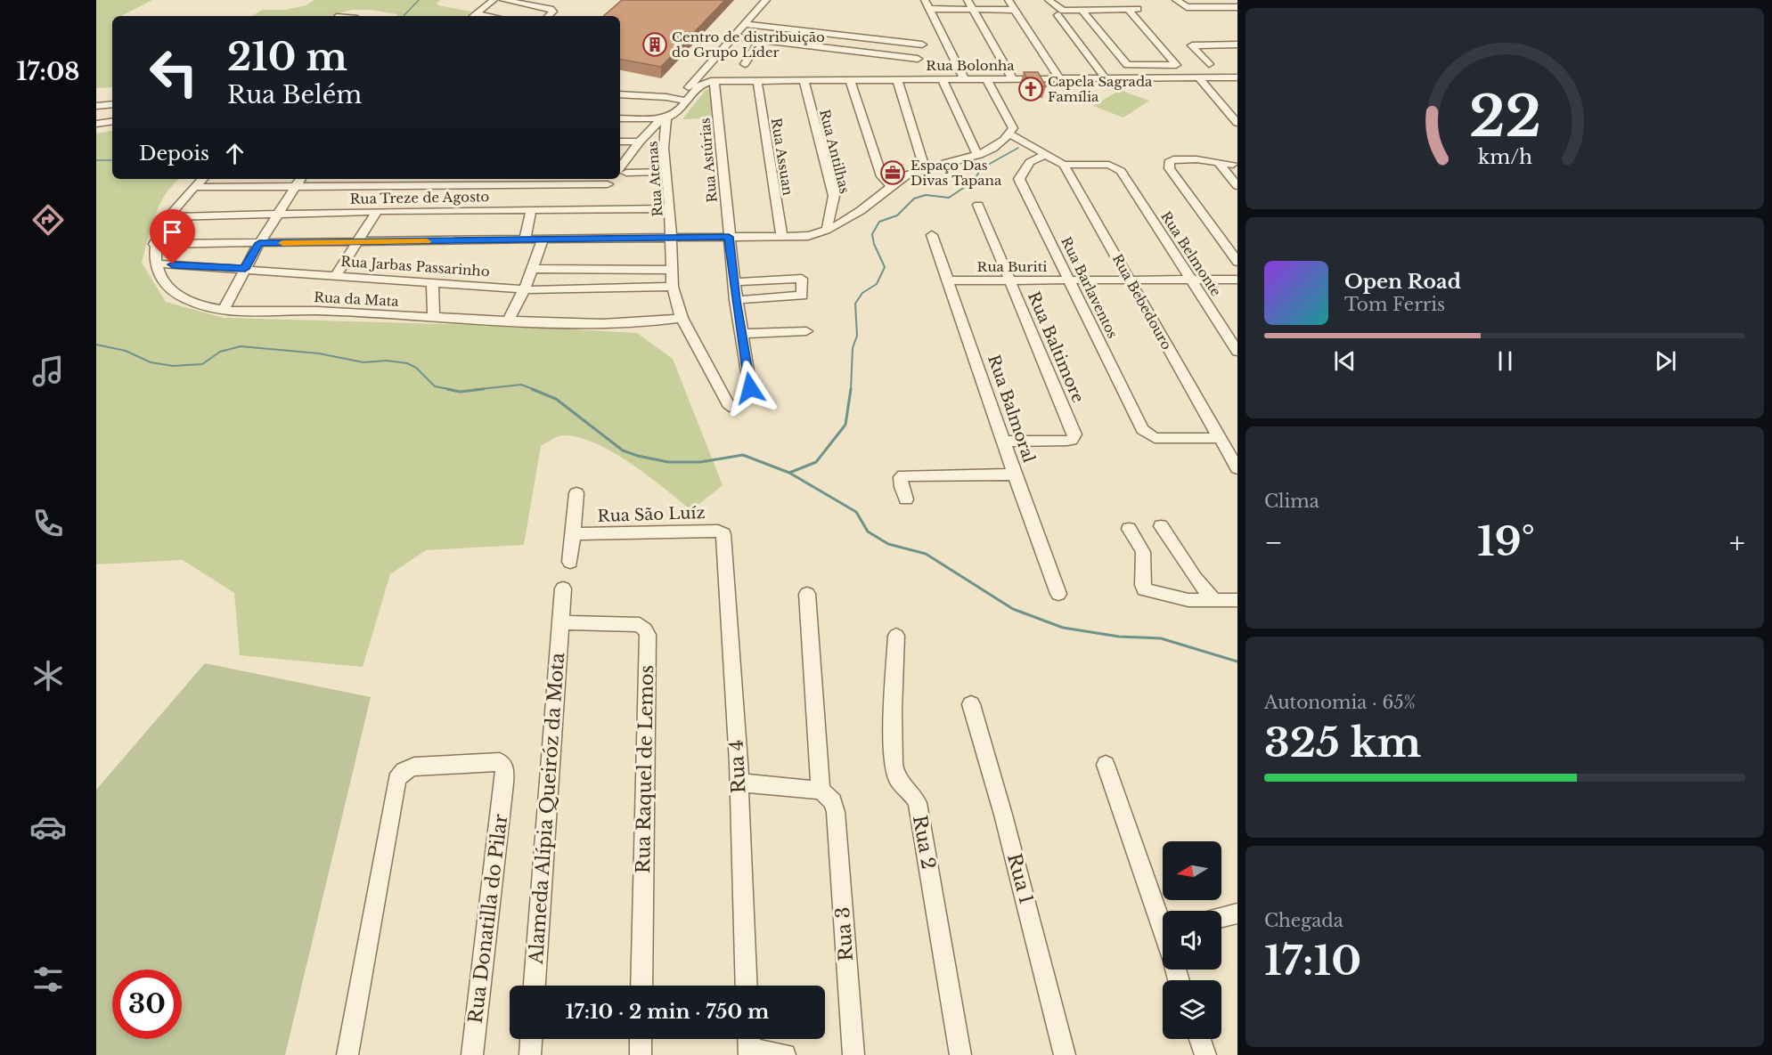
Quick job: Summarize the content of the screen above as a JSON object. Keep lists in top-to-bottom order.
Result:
{
  "streets": {
    "street": [
      "Rua Bolonha",
      "Rua Antilhas",
      "Rua Assuan",
      "Rua Astúrias",
      "Rua Atenas",
      "Rua Treze de Agosto",
      "Rua Belmonte",
      "Rua Jarbas Passarinho",
      "Rua Buriti",
      "Rua Barlaventos",
      "Rua da Mata",
      "Rua Bebedouro",
      "Rua Baltimore",
      "Rua Balmoral",
      "Rua São Luíz",
      "Rua 4",
      "Rua Raquel de Lemos",
      "Alameda Alípia Queiróz da Mota",
      "Rua 2",
      "Rua 1",
      "Rua Donatilla do Pilar",
      "Rua 3"
    ]
  },
  "crossings": [
    ["Rua Bolonha", "Rua Antilhas"],
    ["Rua Bolonha", "Rua Assuan"],
    ["Rua Bolonha", "Rua Astúrias"],
    ["Rua Atenas", "Rua Treze de Agosto"],
    ["Rua Atenas", "Rua Jarbas Passarinho"],
    ["Rua Atenas", "Rua da Mata"],
    ["Rua Belmonte", "Rua Buriti"],
    ["Rua Belmonte", "Rua Bebedouro"],
    ["Rua Jarbas Passarinho", "Rua da Mata"],
    ["Rua Buriti", "Rua Barlaventos"],
    ["Rua Buriti", "Rua Bebedouro"],
    ["Rua Buriti", "Rua Baltimore"],
    ["Rua Buriti", "Rua Balmoral"],
    ["Rua Barlaventos", "Rua Bebedouro"],
    ["Rua Baltimore", "Rua Balmoral"],
    ["Rua São Luíz", "Rua 4"],
    ["Rua Raquel de Lemos", "Alameda Alípia Queiróz da Mota"]
  ],
  "places": {
    "building": ["Centro de distribuição do Grupo Líder"],
    "church": ["Capela Sagrada Família"],
    "office": ["Espaço Das Divas Tapana"]
  },
  "north": "left",
  "page": {
    "tabs": "17:08",
    "turn": ["210 m", "Rua Belém"],
    "then": "Depois",
    "song": ["Open Road", "Tom Ferris"],
    "tile": [
      "Clima",
      ["Autonomia · 65%", "325 km"],
      ["Chegada", "17:10"]
    ],
    "heat": ["−", "19°", "+"],
    "limit": "30",
    "trip": "17:10 · 2 min · 750 m",
    "gauge": ["22", "km/h"]
  }
}
